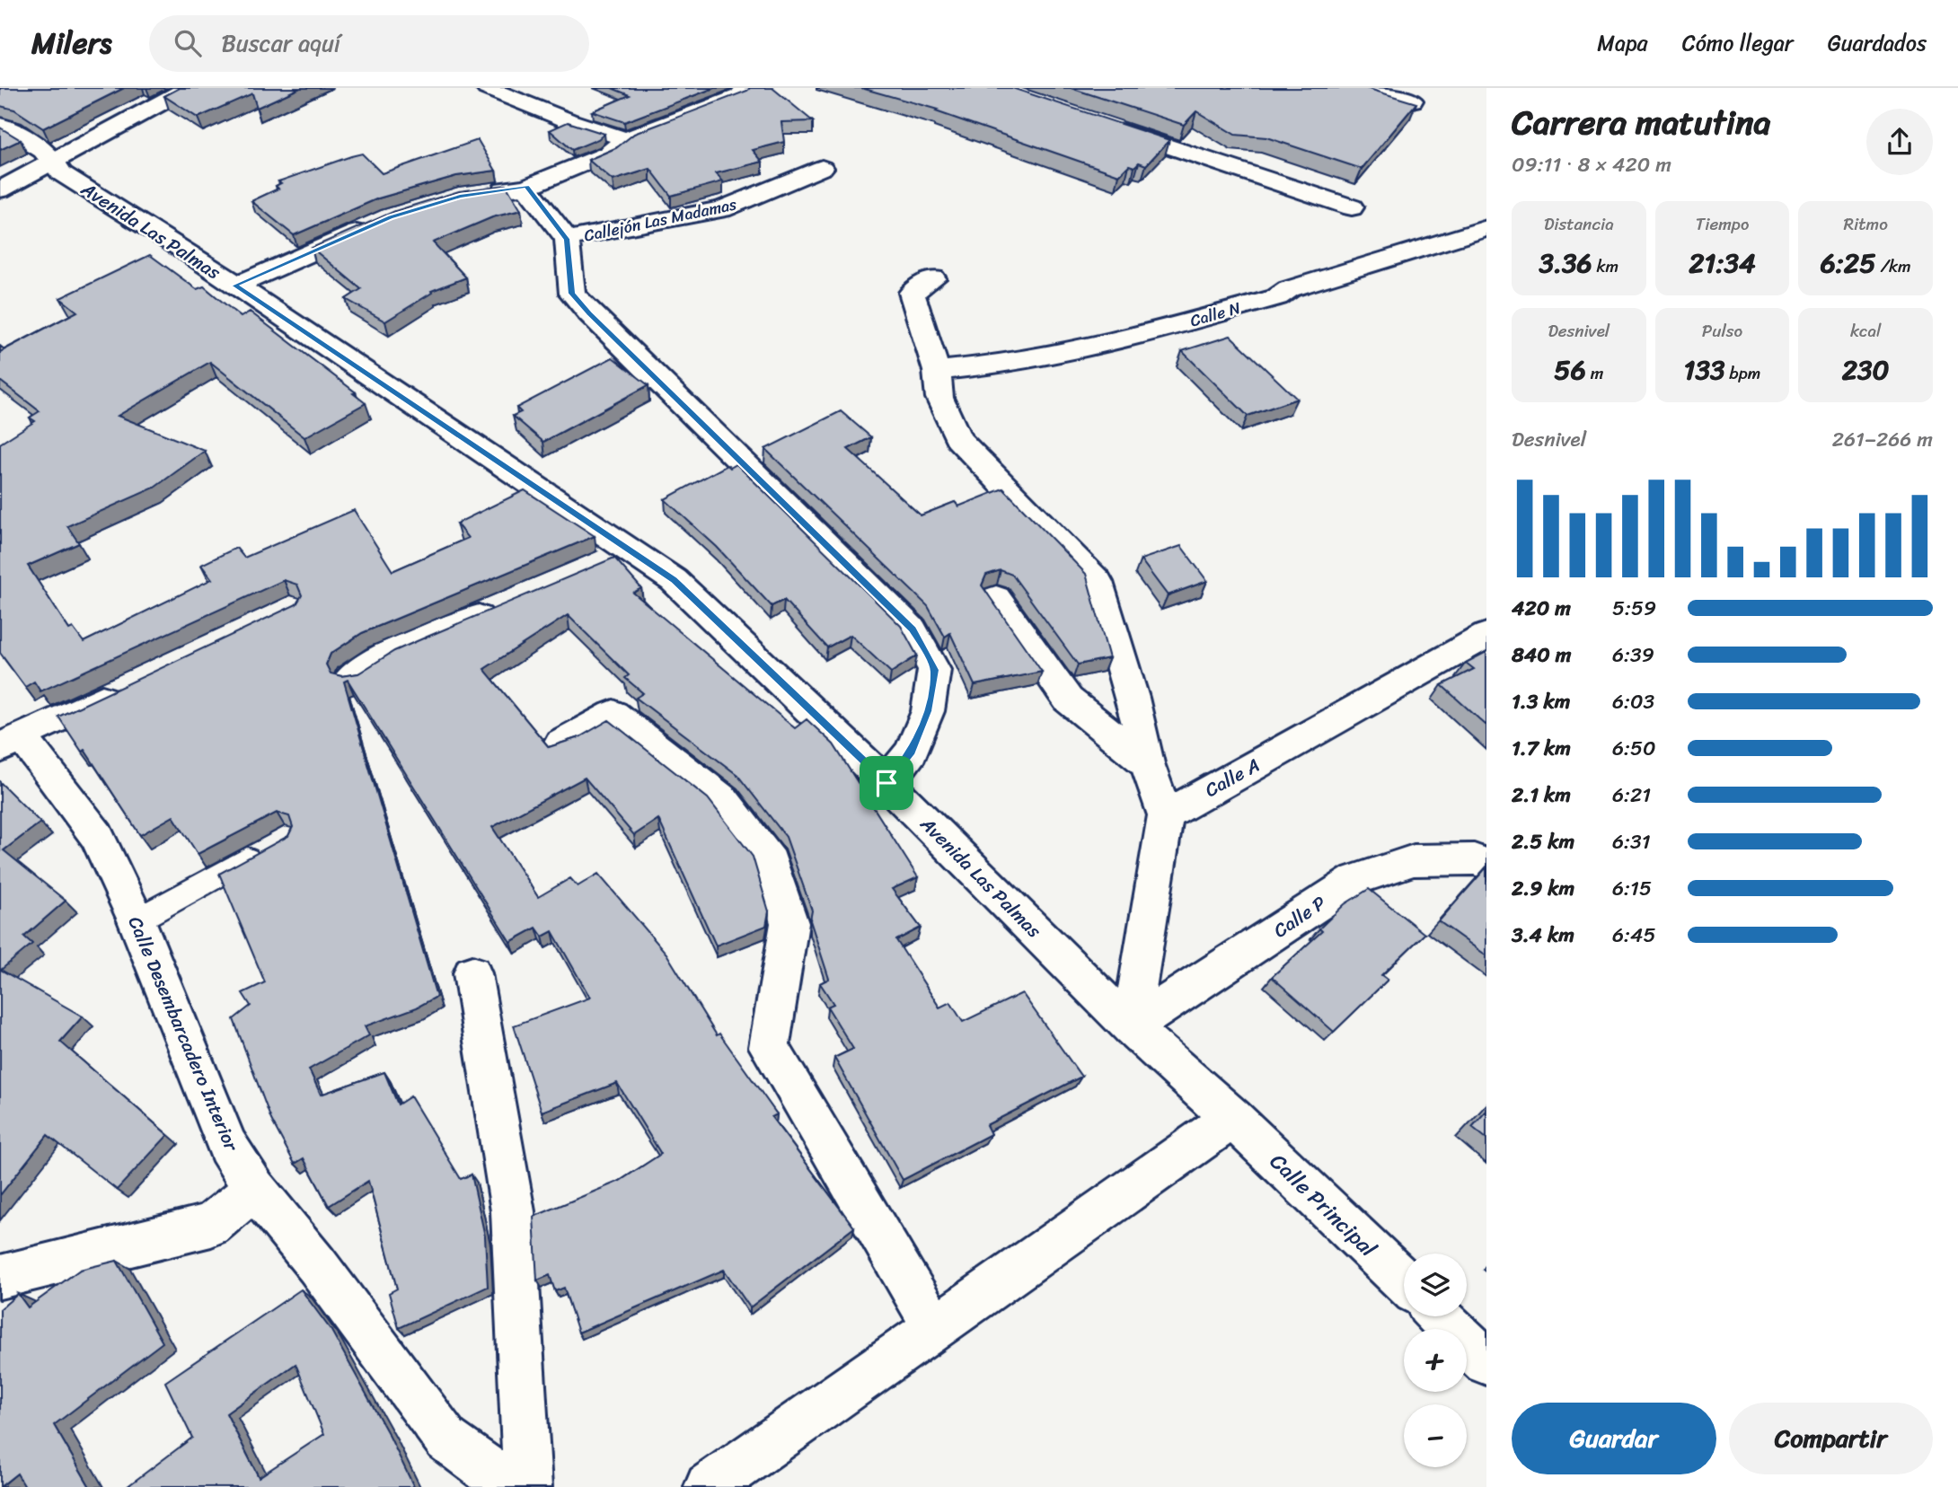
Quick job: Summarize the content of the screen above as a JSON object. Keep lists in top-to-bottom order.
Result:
{
  "streets": {
    "street": [
      "Callejón Las Madamas",
      "Avenida Las Palmas",
      "Calle N",
      "Calle A",
      "Calle P",
      "Calle Desembarcadero Interior",
      "Calle Principal"
    ]
  },
  "crossings": [
    ["Avenida Las Palmas", "Calle P"],
    ["Avenida Las Palmas", "Calle Principal"]
  ],
  "page": {
    "header": "Milers",
    "search": "Buscar aquí",
    "nav": ["Mapa", "Cómo llegar", "Guardados"],
    "heading": ["Carrera matutina", "09:11 · 8 × 420 m"],
    "stats": [
      ["Distancia", "3.36 km"],
      ["Tiempo", "21:34"],
      ["Ritmo", "6:25 /km"],
      ["Desnivel", "56 m"],
      ["Pulso", "133 bpm"],
      ["kcal", "230"]
    ],
    "chart": ["Desnivel", "261–266 m"],
    "list": [
      {
        "name": "420 m",
        "note": "5:59"
      },
      {
        "name": "840 m",
        "note": "6:39"
      },
      {
        "name": "1.3 km",
        "note": "6:03"
      },
      {
        "name": "1.7 km",
        "note": "6:50"
      },
      {
        "name": "2.1 km",
        "note": "6:21"
      },
      {
        "name": "2.5 km",
        "note": "6:31"
      },
      {
        "name": "2.9 km",
        "note": "6:15"
      },
      {
        "name": "3.4 km",
        "note": "6:45"
      }
    ],
    "map_buttons": ["+", "−"],
    "buttons": ["Guardar", "Compartir"]
  }
}
